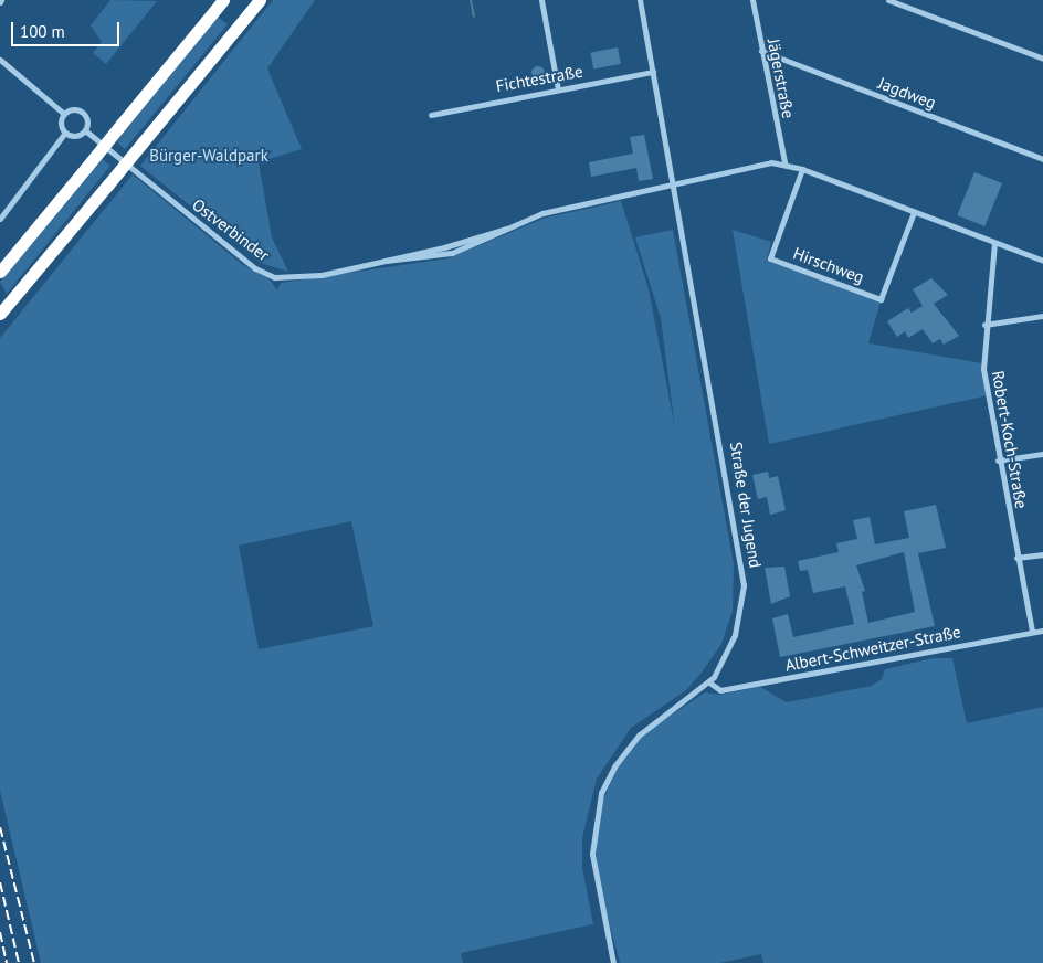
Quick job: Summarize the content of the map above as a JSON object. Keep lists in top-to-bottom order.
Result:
{
  "streets": {
    "street": [
      "Fichtestraße",
      "Jägerstraße",
      "Jagdweg",
      "Ostverbinder",
      "Hirschweg",
      "Robert-Koch-Straße",
      "Straße der Jugend",
      "Albert-Schweitzer-Straße"
    ]
  },
  "crossings": [
    ["Fichtestraße", "Straße der Jugend"],
    ["Jägerstraße", "Jagdweg"],
    ["Ostverbinder", "Straße der Jugend"],
    ["Robert-Koch-Straße", "Albert-Schweitzer-Straße"],
    ["Straße der Jugend", "Albert-Schweitzer-Straße"]
  ],
  "parks": ["Bürger-Waldpark"],
  "scale_bar": "100 m"
}
